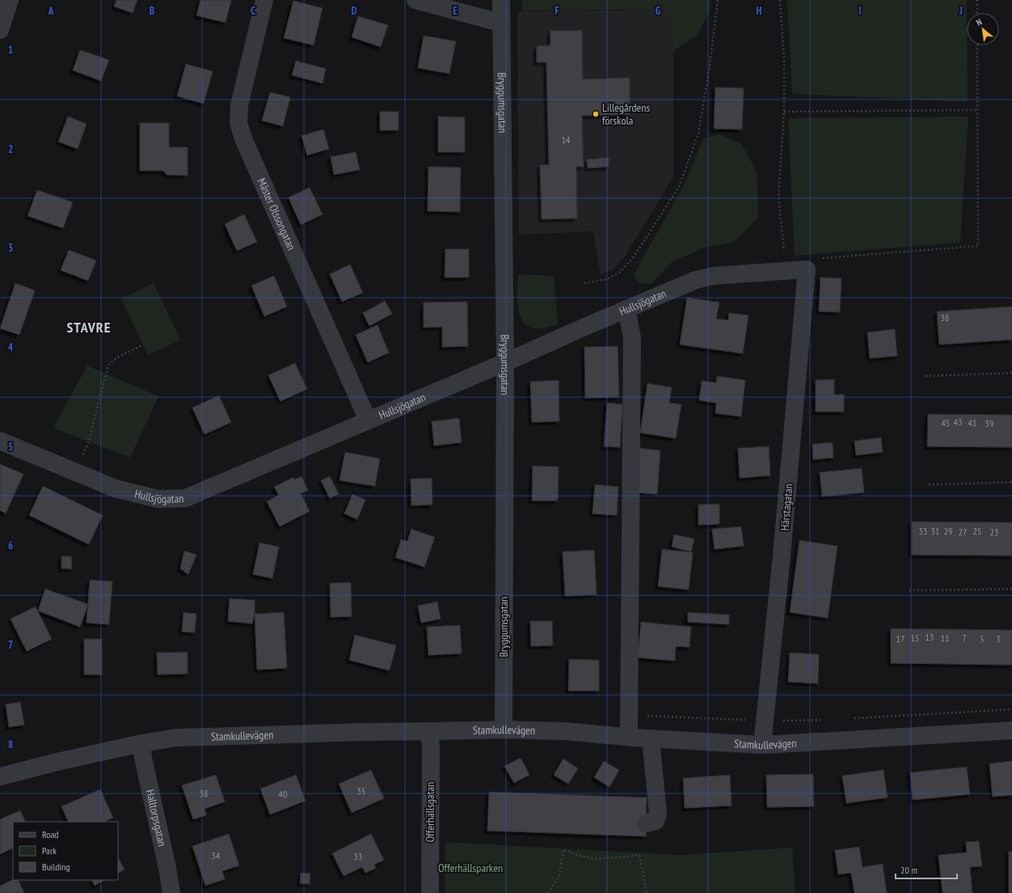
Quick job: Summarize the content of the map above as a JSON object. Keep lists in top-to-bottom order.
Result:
{
  "streets": {
    "street": [
      "Bryggumsgatan",
      "Mäster Olssongatan",
      "Hullsjögatan",
      "Härstagatan",
      "Stamkullevägen",
      "Offerhällsgatan",
      "Halltorpsgatan"
    ]
  },
  "crossings": [
    ["Bryggumsgatan", "Hullsjögatan"],
    ["Bryggumsgatan", "Stamkullevägen"],
    ["Mäster Olssongatan", "Hullsjögatan"],
    ["Hullsjögatan", "Härstagatan"],
    ["Härstagatan", "Stamkullevägen"],
    ["Stamkullevägen", "Offerhällsgatan"],
    ["Stamkullevägen", "Halltorpsgatan"]
  ],
  "districts": ["STAVRE"],
  "parks": ["Offerhällsparken"],
  "places": ["Lillegårdens förskola"],
  "house_numbers": [
    "14",
    "38",
    "43",
    "45",
    "41",
    "39",
    "33",
    "31",
    "29",
    "25",
    "27",
    "23",
    "13",
    "15",
    "11",
    "7",
    "17",
    "5",
    "3",
    "35",
    "38",
    "40",
    "34",
    "33"
  ],
  "legend": ["Road", "Park", "Building"],
  "scale_bar": "20 m",
  "north": "top left",
  "grid": {
    "columns": [
      "A",
      "B",
      "C",
      "D",
      "E",
      "F",
      "G",
      "H",
      "I",
      "J"
    ],
    "rows": [
      "1",
      "2",
      "3",
      "4",
      "5",
      "6",
      "7",
      "8"
    ]
  }
}
